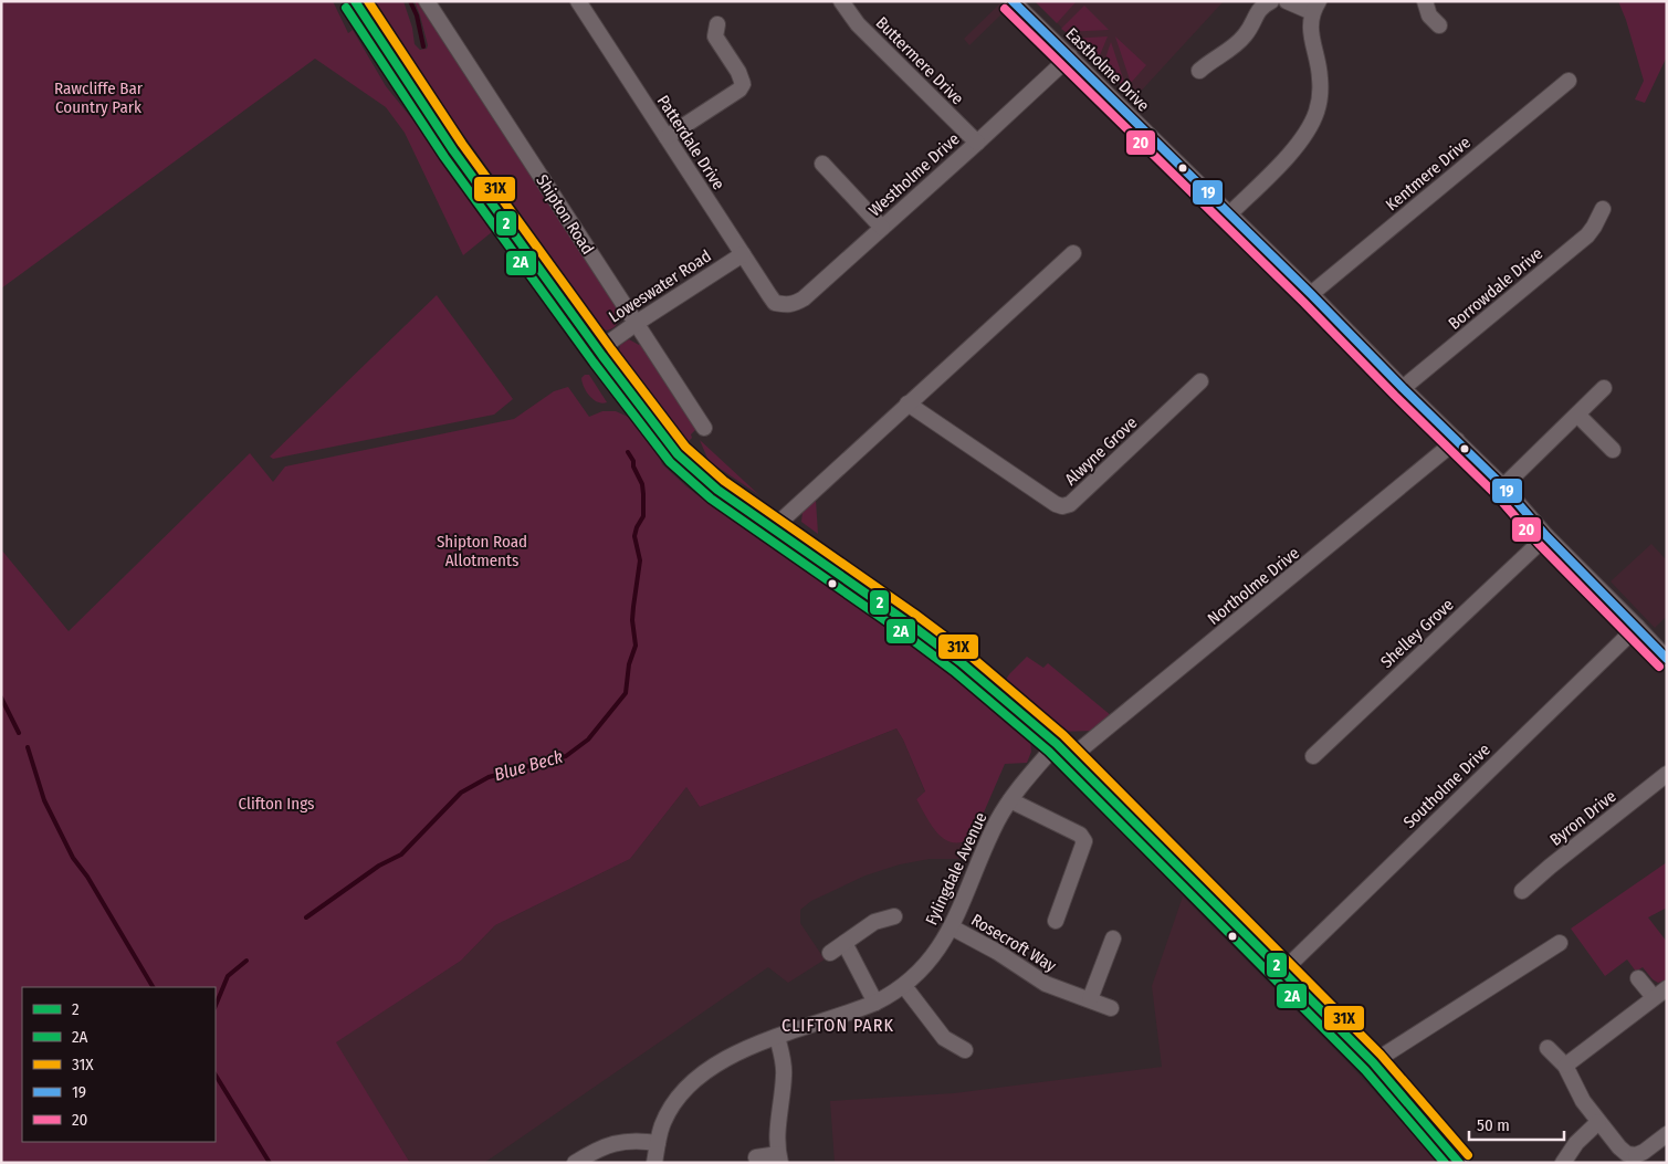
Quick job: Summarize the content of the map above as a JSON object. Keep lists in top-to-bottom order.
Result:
{
  "streets": {
    "street": [
      "Buttermere Drive",
      "Eastholme Drive",
      "Patterdale Drive",
      "Kentmere Drive",
      "Westholme Drive",
      "Shipton Road",
      "Loweswater Road",
      "Borrowdale Drive",
      "Alwyne Grove",
      "Northolme Drive",
      "Shelley Grove",
      "Southolme Drive",
      "Byron Drive",
      "Fylingdale Avenue",
      "Rosecroft Way"
    ]
  },
  "crossings": [
    ["Buttermere Drive", "Westholme Drive"],
    ["Eastholme Drive", "Kentmere Drive"],
    ["Eastholme Drive", "Westholme Drive"],
    ["Eastholme Drive", "Borrowdale Drive"],
    ["Eastholme Drive", "Northolme Drive"],
    ["Eastholme Drive", "Shelley Grove"],
    ["Eastholme Drive", "Southolme Drive"],
    ["Patterdale Drive", "Westholme Drive"],
    ["Patterdale Drive", "Loweswater Road"],
    ["Shipton Road", "Loweswater Road"],
    ["Northolme Drive", "Fylingdale Avenue"],
    ["Fylingdale Avenue", "Rosecroft Way"]
  ],
  "districts": ["CLIFTON PARK"],
  "water": ["Blue Beck"],
  "parks": ["Rawcliffe Bar Country Park", "Shipton Road Allotments", "Clifton Ings"],
  "lines": [
    "transit line 2",
    "transit line 31X",
    "transit line 19",
    "transit line 2A",
    "transit line 20"
  ],
  "legend": [
    "2",
    "2A",
    "31X",
    "19",
    "20"
  ],
  "scale_bar": "50 m"
}
